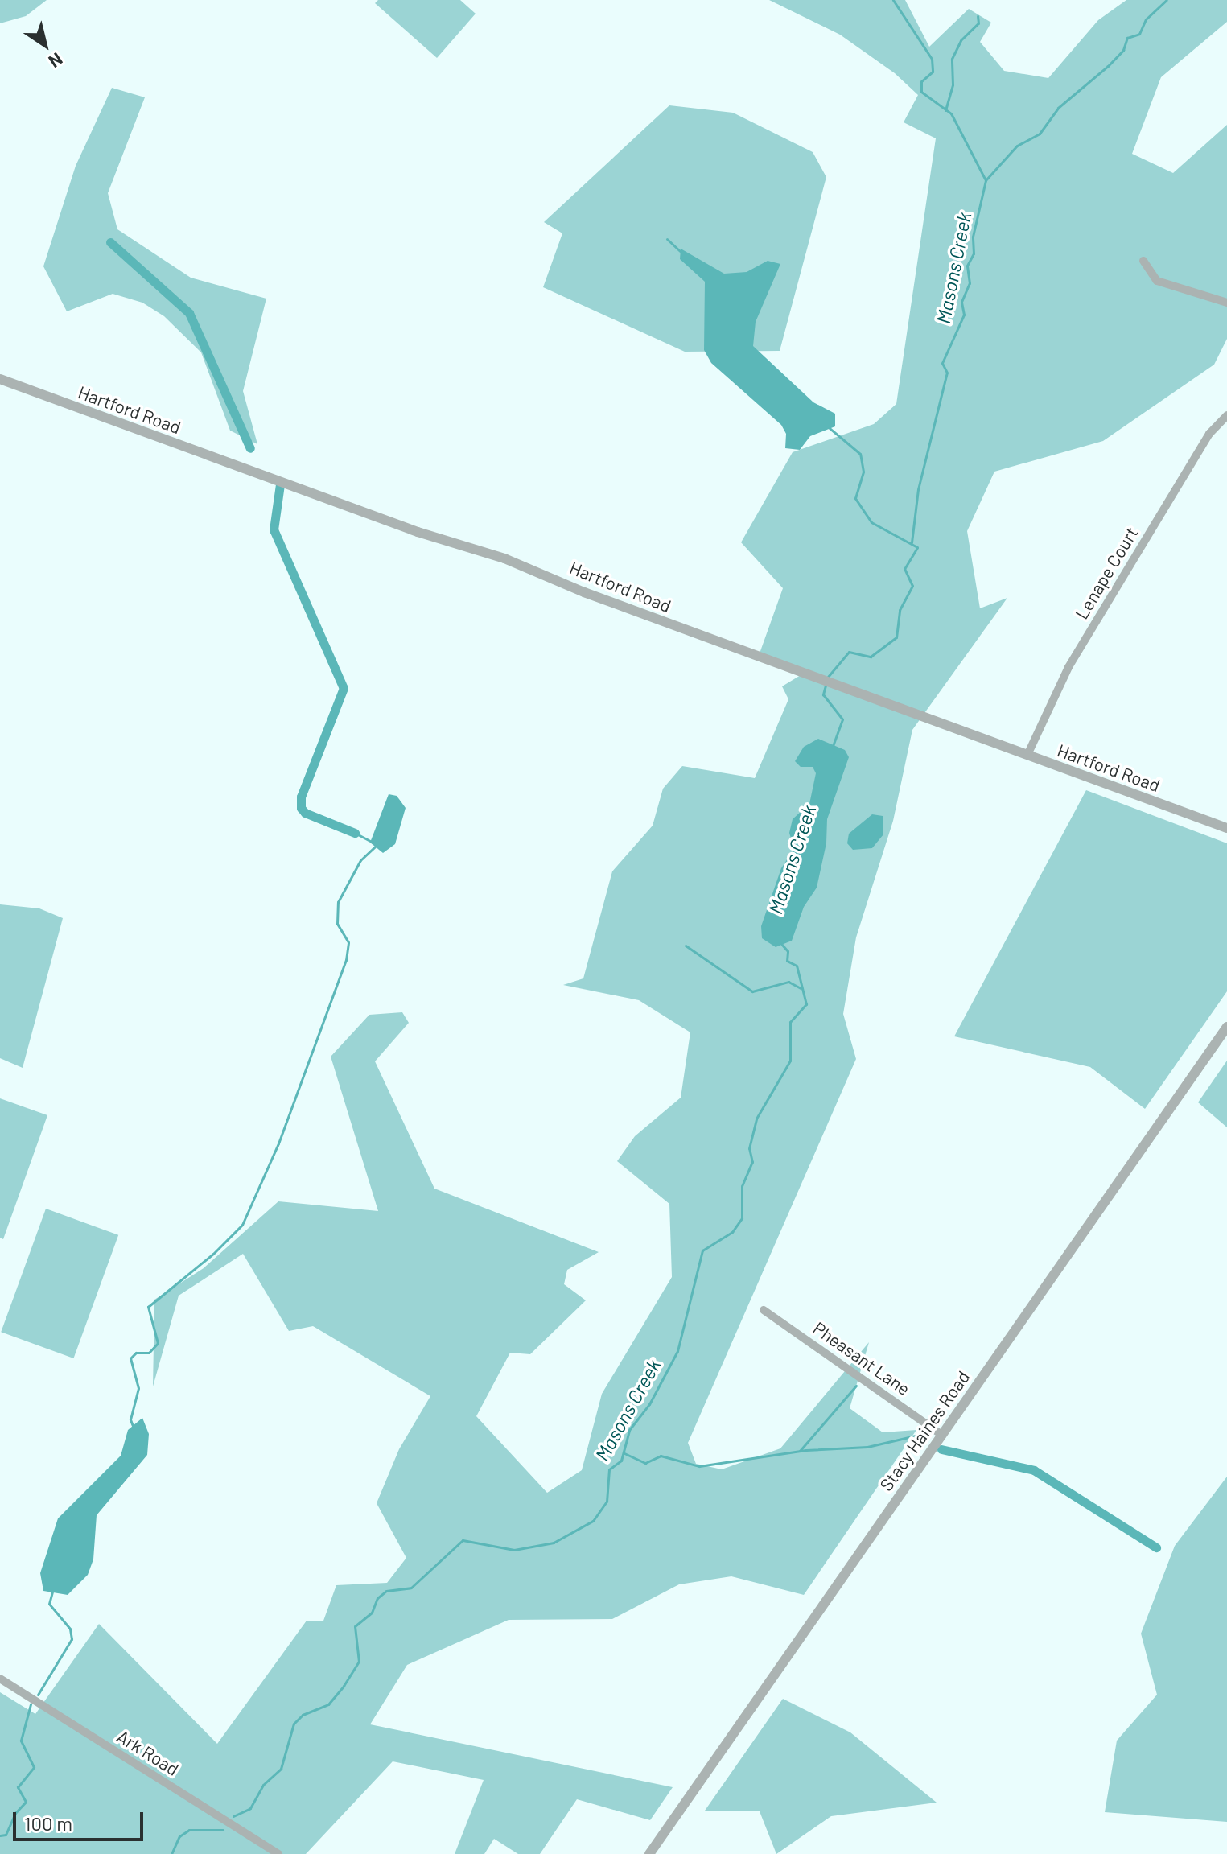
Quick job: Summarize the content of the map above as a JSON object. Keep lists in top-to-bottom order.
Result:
{
  "streets": {
    "street": [
      "Hartford Road",
      "Lenape Court",
      "Pheasant Lane",
      "Stacy Haines Road",
      "Ark Road"
    ]
  },
  "crossings": [
    ["Hartford Road", "Lenape Court"],
    ["Pheasant Lane", "Stacy Haines Road"]
  ],
  "water": ["Masons Creek"],
  "scale_bar": "100 m",
  "north": "bottom right"
}
